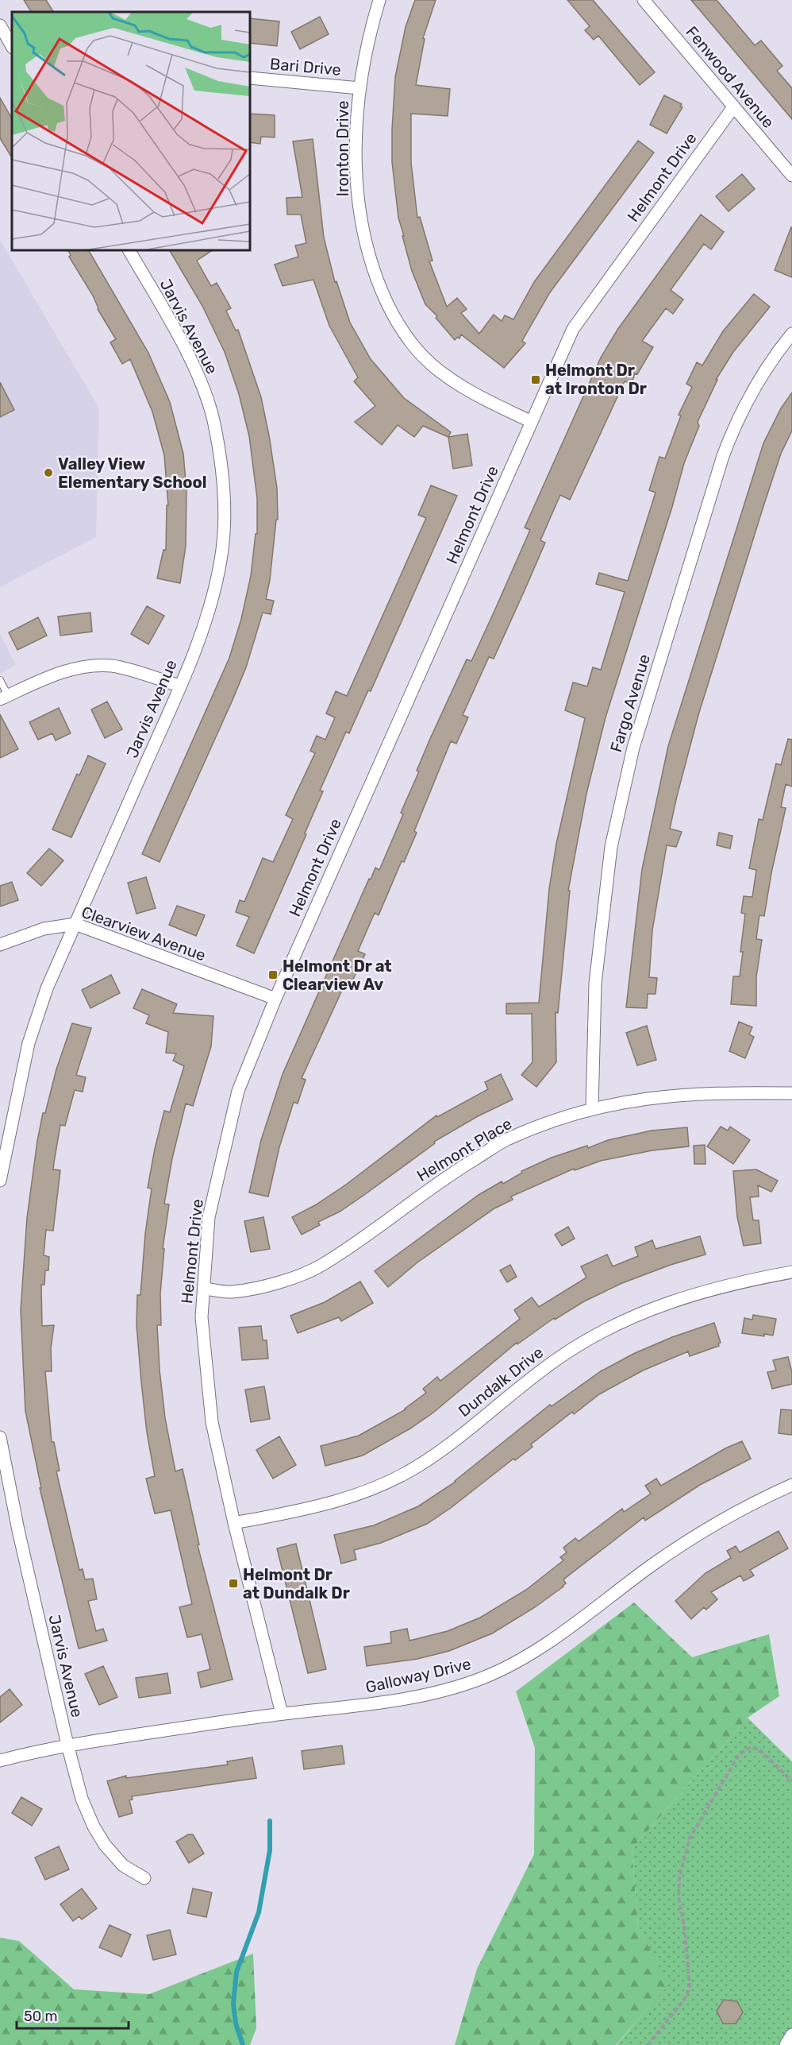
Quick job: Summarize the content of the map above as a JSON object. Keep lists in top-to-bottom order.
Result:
{
  "streets": {
    "street": [
      "Bari Drive",
      "Fenwood Avenue",
      "Ironton Drive",
      "Helmont Drive",
      "Jarvis Avenue",
      "Fargo Avenue",
      "Clearview Avenue",
      "Helmont Place",
      "Dundalk Drive",
      "Galloway Drive"
    ]
  },
  "crossings": [
    ["Bari Drive", "Ironton Drive"],
    ["Fenwood Avenue", "Helmont Drive"],
    ["Ironton Drive", "Helmont Drive"],
    ["Helmont Drive", "Clearview Avenue"],
    ["Helmont Drive", "Helmont Place"],
    ["Helmont Drive", "Dundalk Drive"],
    ["Helmont Drive", "Galloway Drive"],
    ["Jarvis Avenue", "Clearview Avenue"],
    ["Jarvis Avenue", "Galloway Drive"],
    ["Fargo Avenue", "Helmont Place"]
  ],
  "places": {
    "transit": ["Helmont Dr at Ironton Dr", "Helmont Dr at Clearview Av", "Helmont Dr at Dundalk Dr"],
    "other": ["Valley View Elementary School"]
  },
  "scale_bar": "50 m"
}
